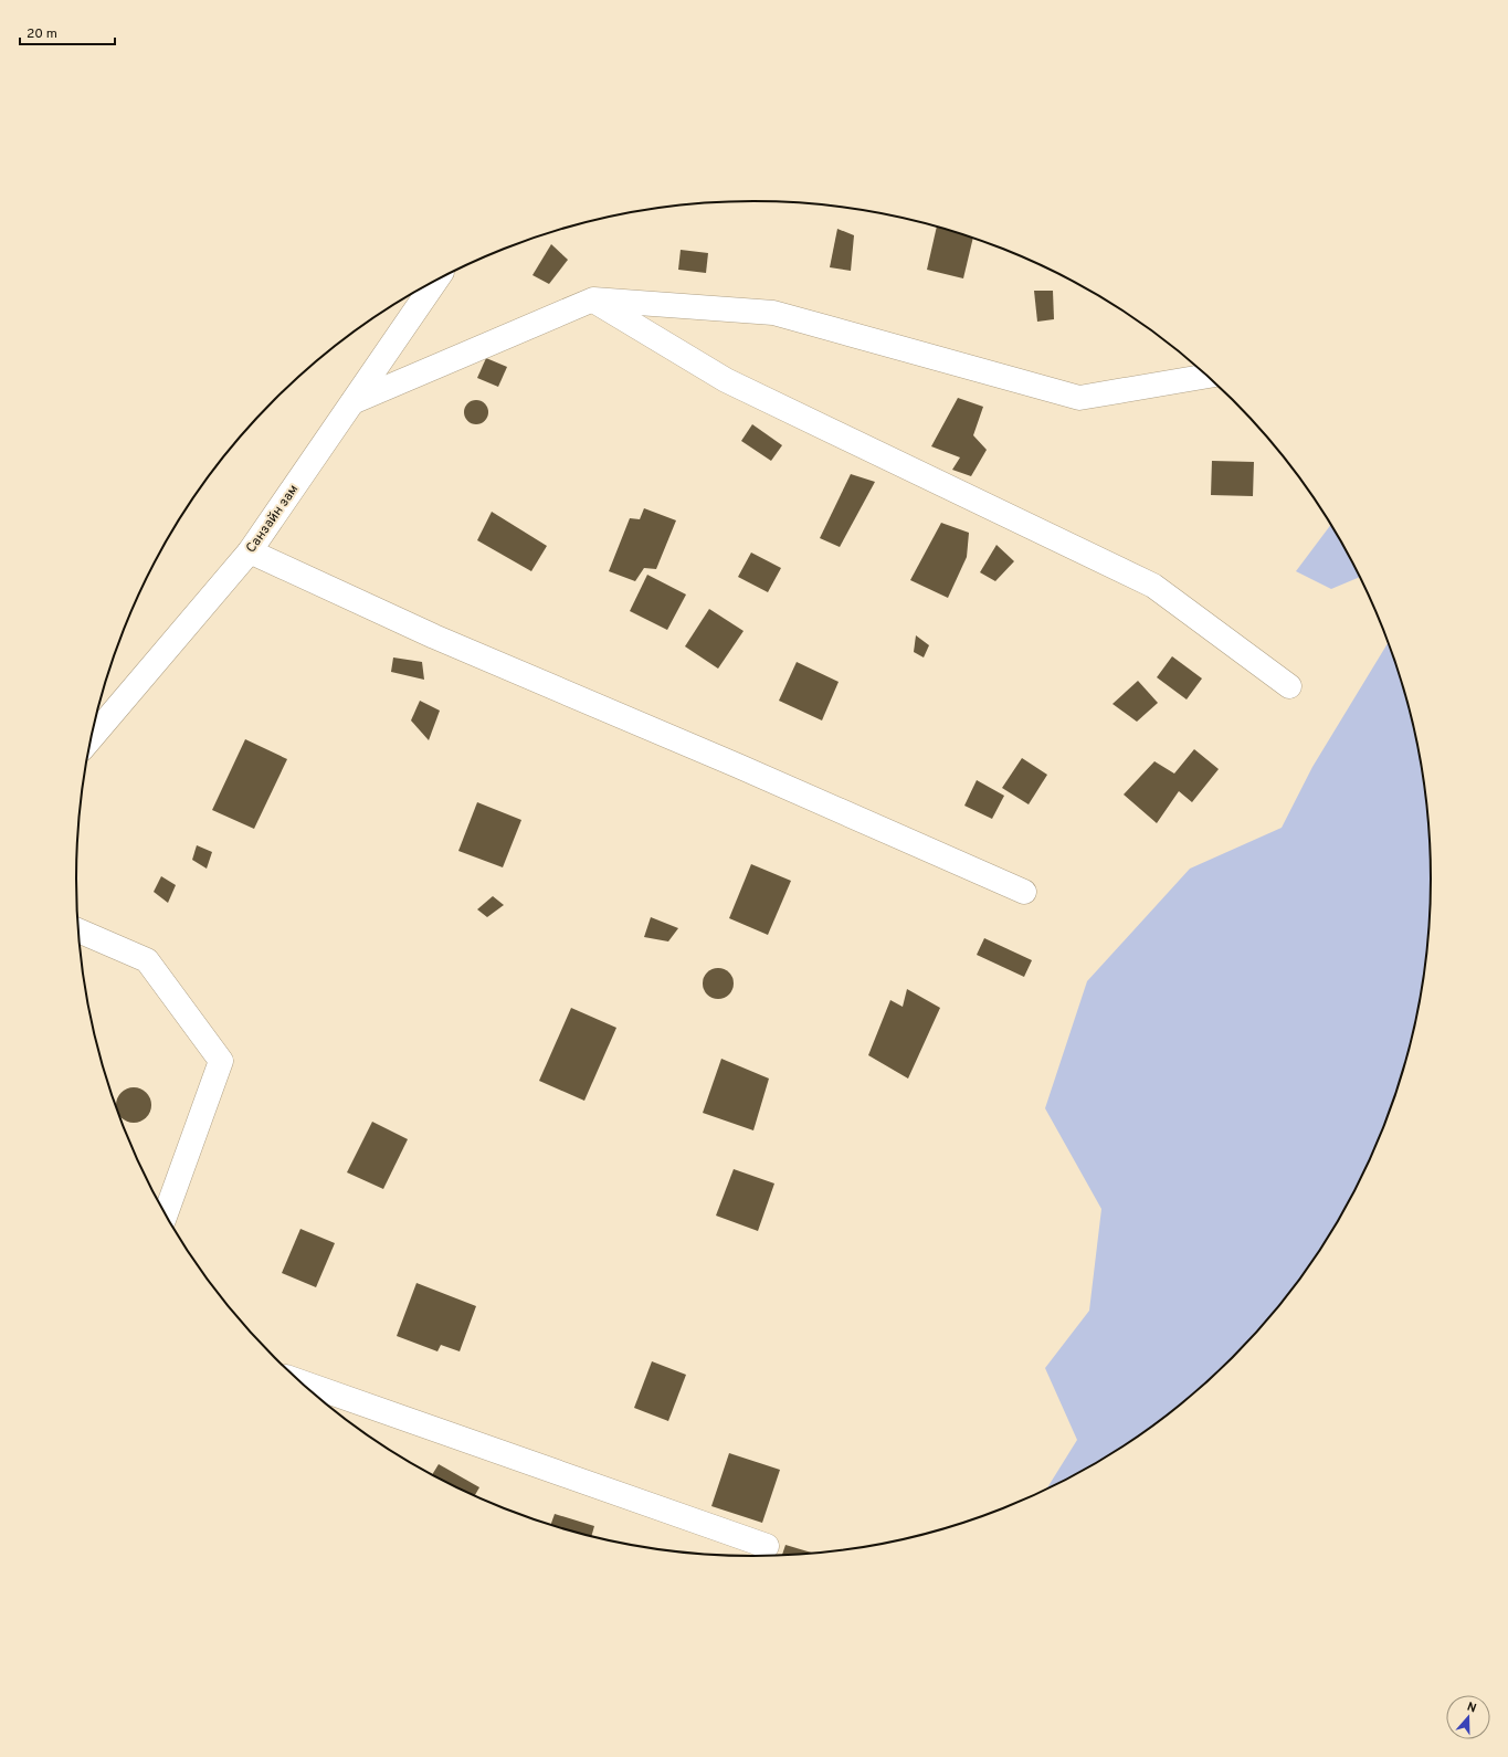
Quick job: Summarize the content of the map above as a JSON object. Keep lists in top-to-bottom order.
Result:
{
  "streets": {
    "street": ["Санзайн зам"]
  },
  "scale_bar": "20 m",
  "north": "top"
}
